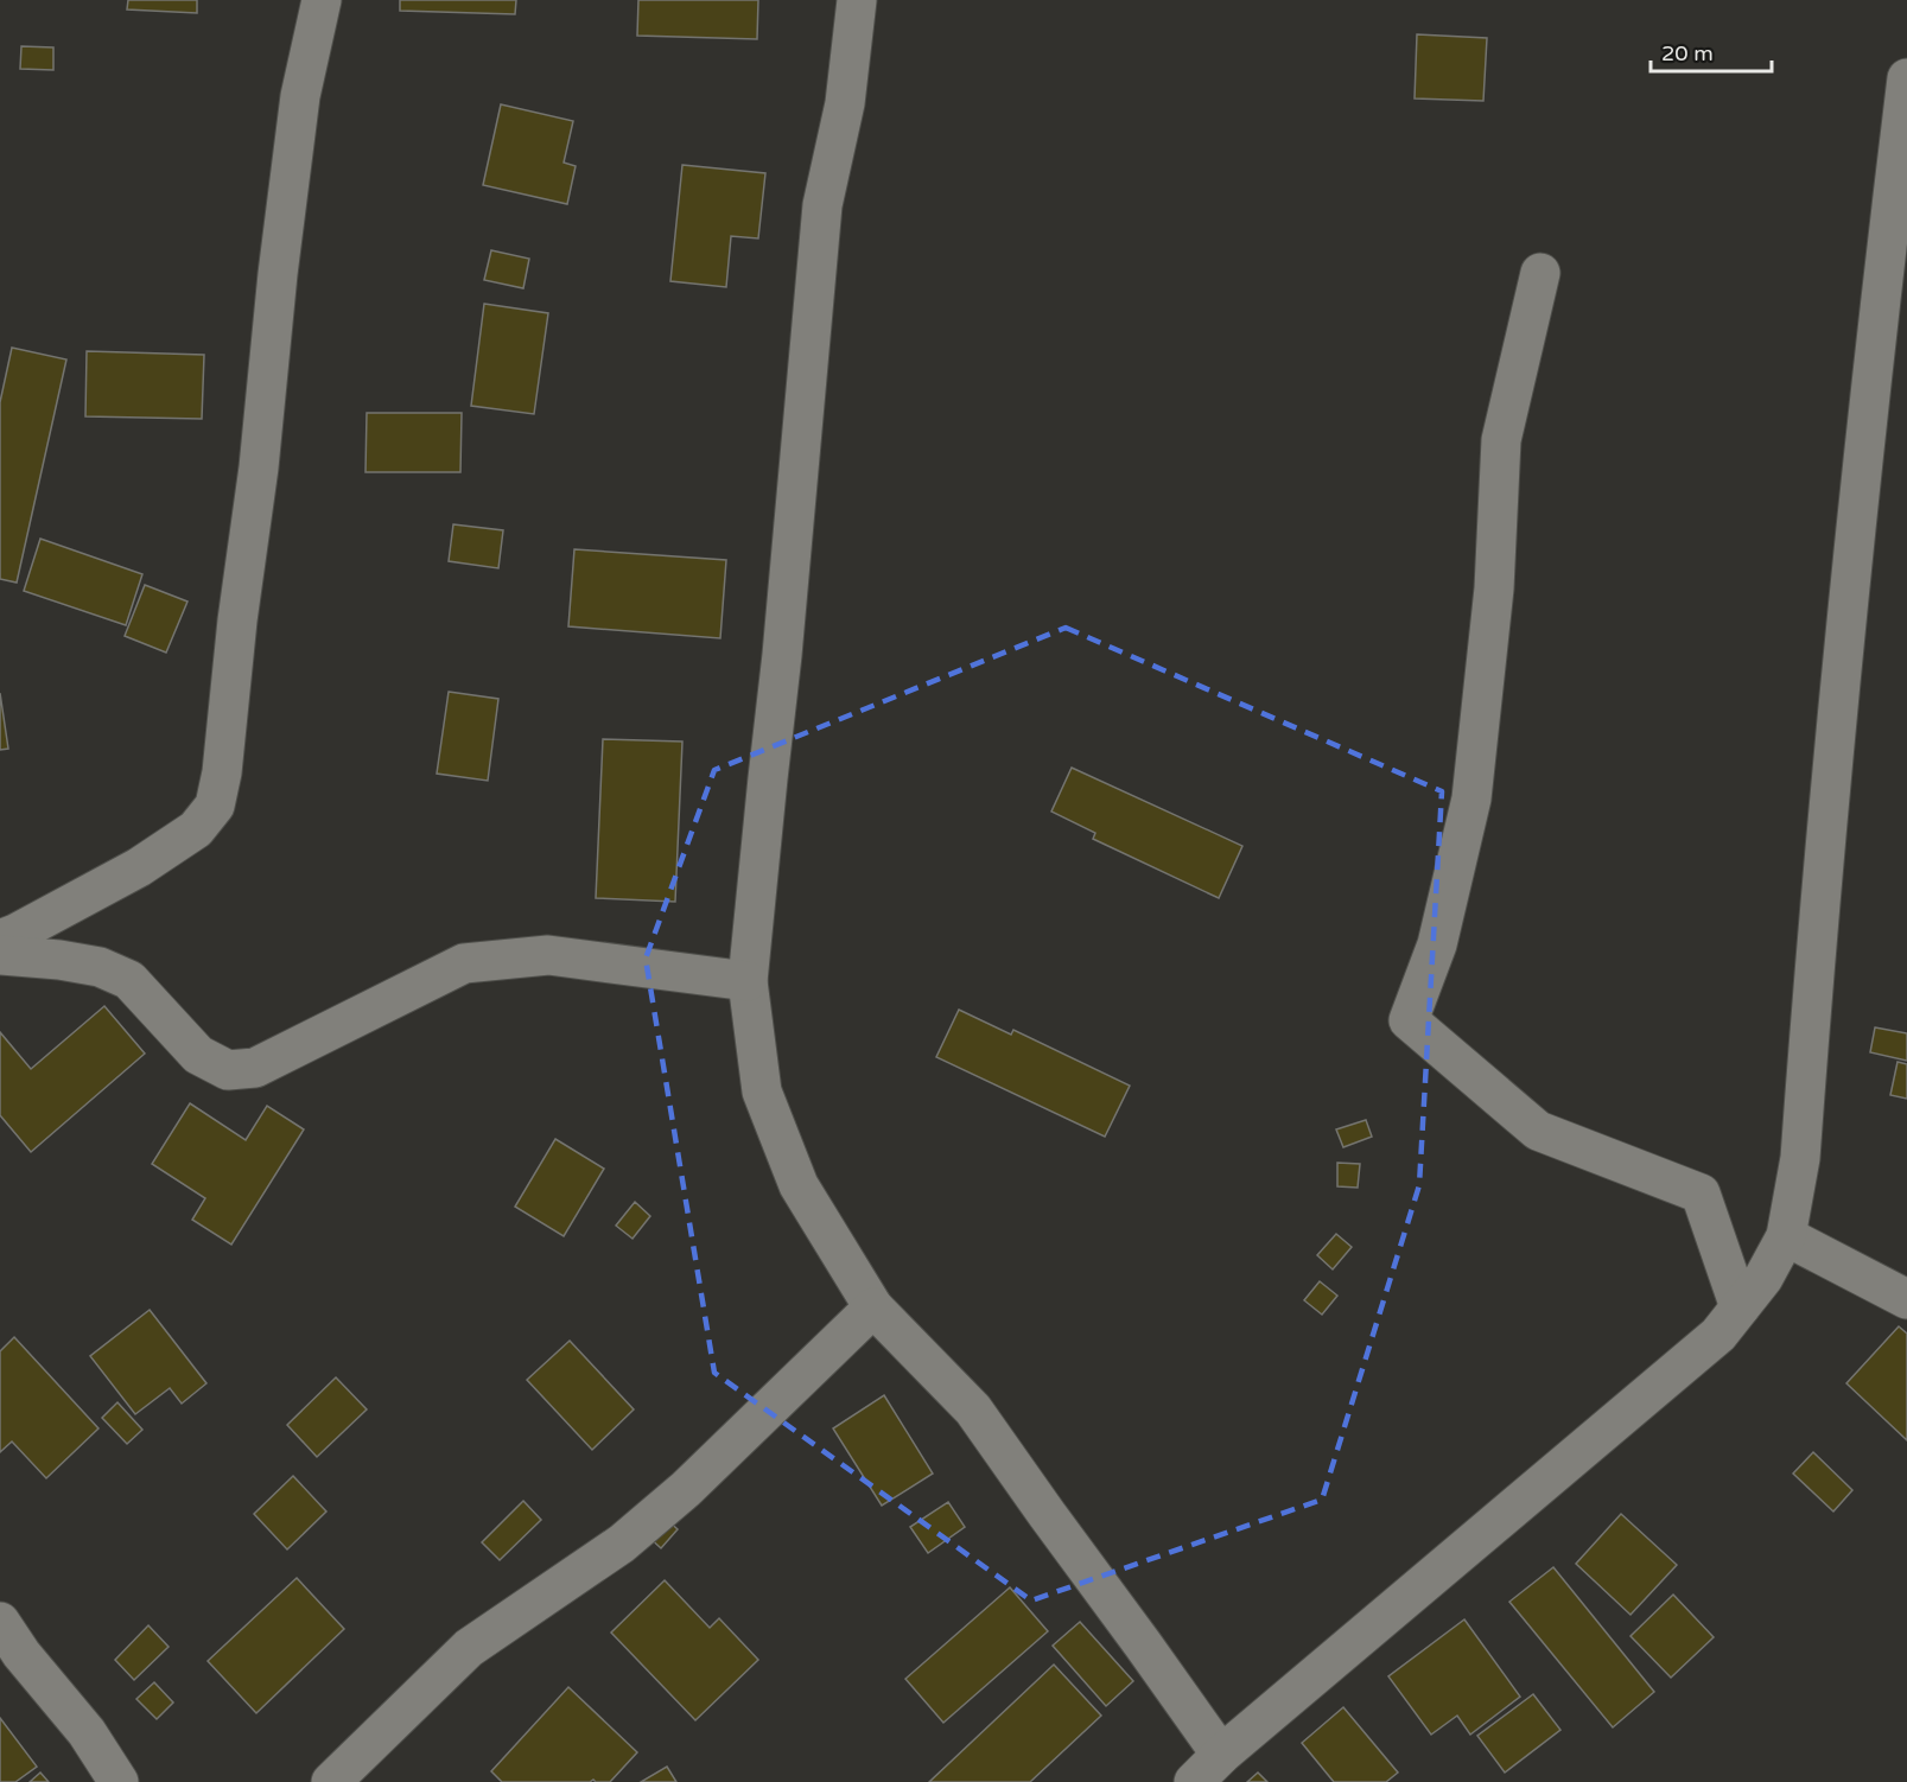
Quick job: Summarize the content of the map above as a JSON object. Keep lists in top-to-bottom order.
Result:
{
  "scale_bar": "20 m"
}
